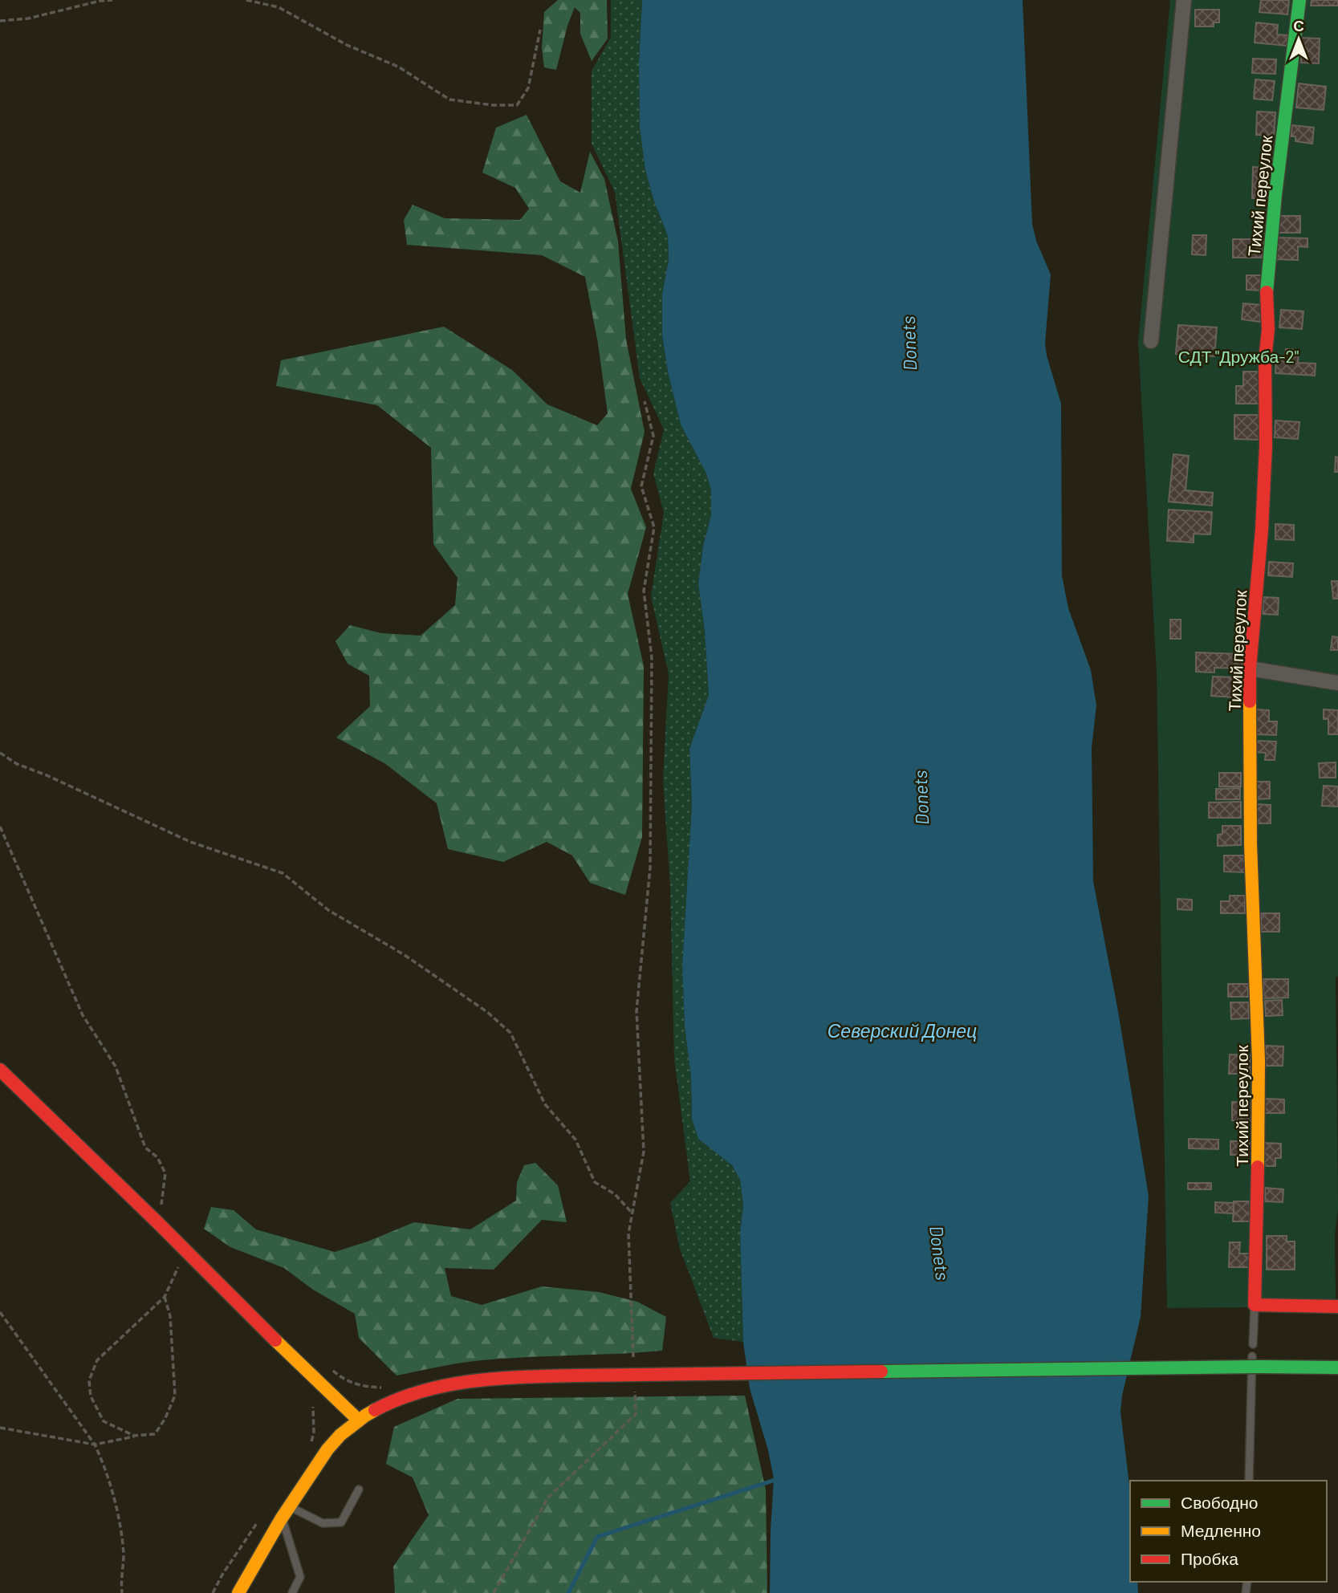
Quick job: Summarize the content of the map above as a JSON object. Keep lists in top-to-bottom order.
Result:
{
  "streets": {
    "street": ["Тихий переулок"]
  },
  "water": ["Donets", "Северский Донец"],
  "parks": ["СДТ \"Дружба-2\""],
  "legend": ["Свободно", "Медленно", "Пробка"],
  "north": "top"
}
